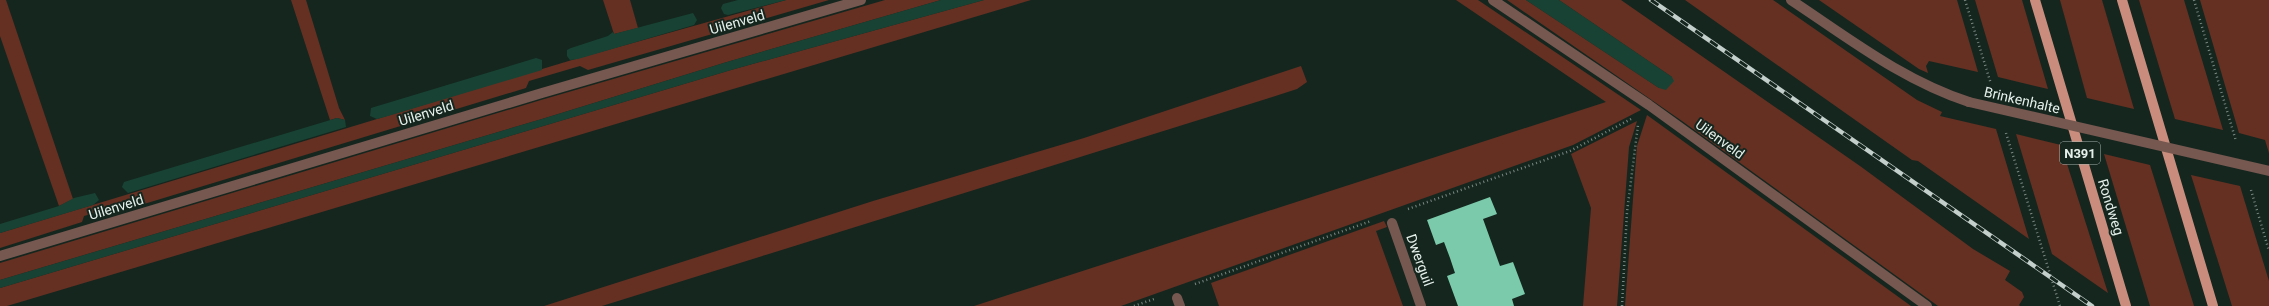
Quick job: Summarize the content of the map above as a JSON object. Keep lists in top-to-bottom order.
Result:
{
  "streets": {
    "main road": ["N391", "Rondweg"],
    "street": ["Uilenveld", "Brinkenhalte", "Dwerguil"]
  }
}
